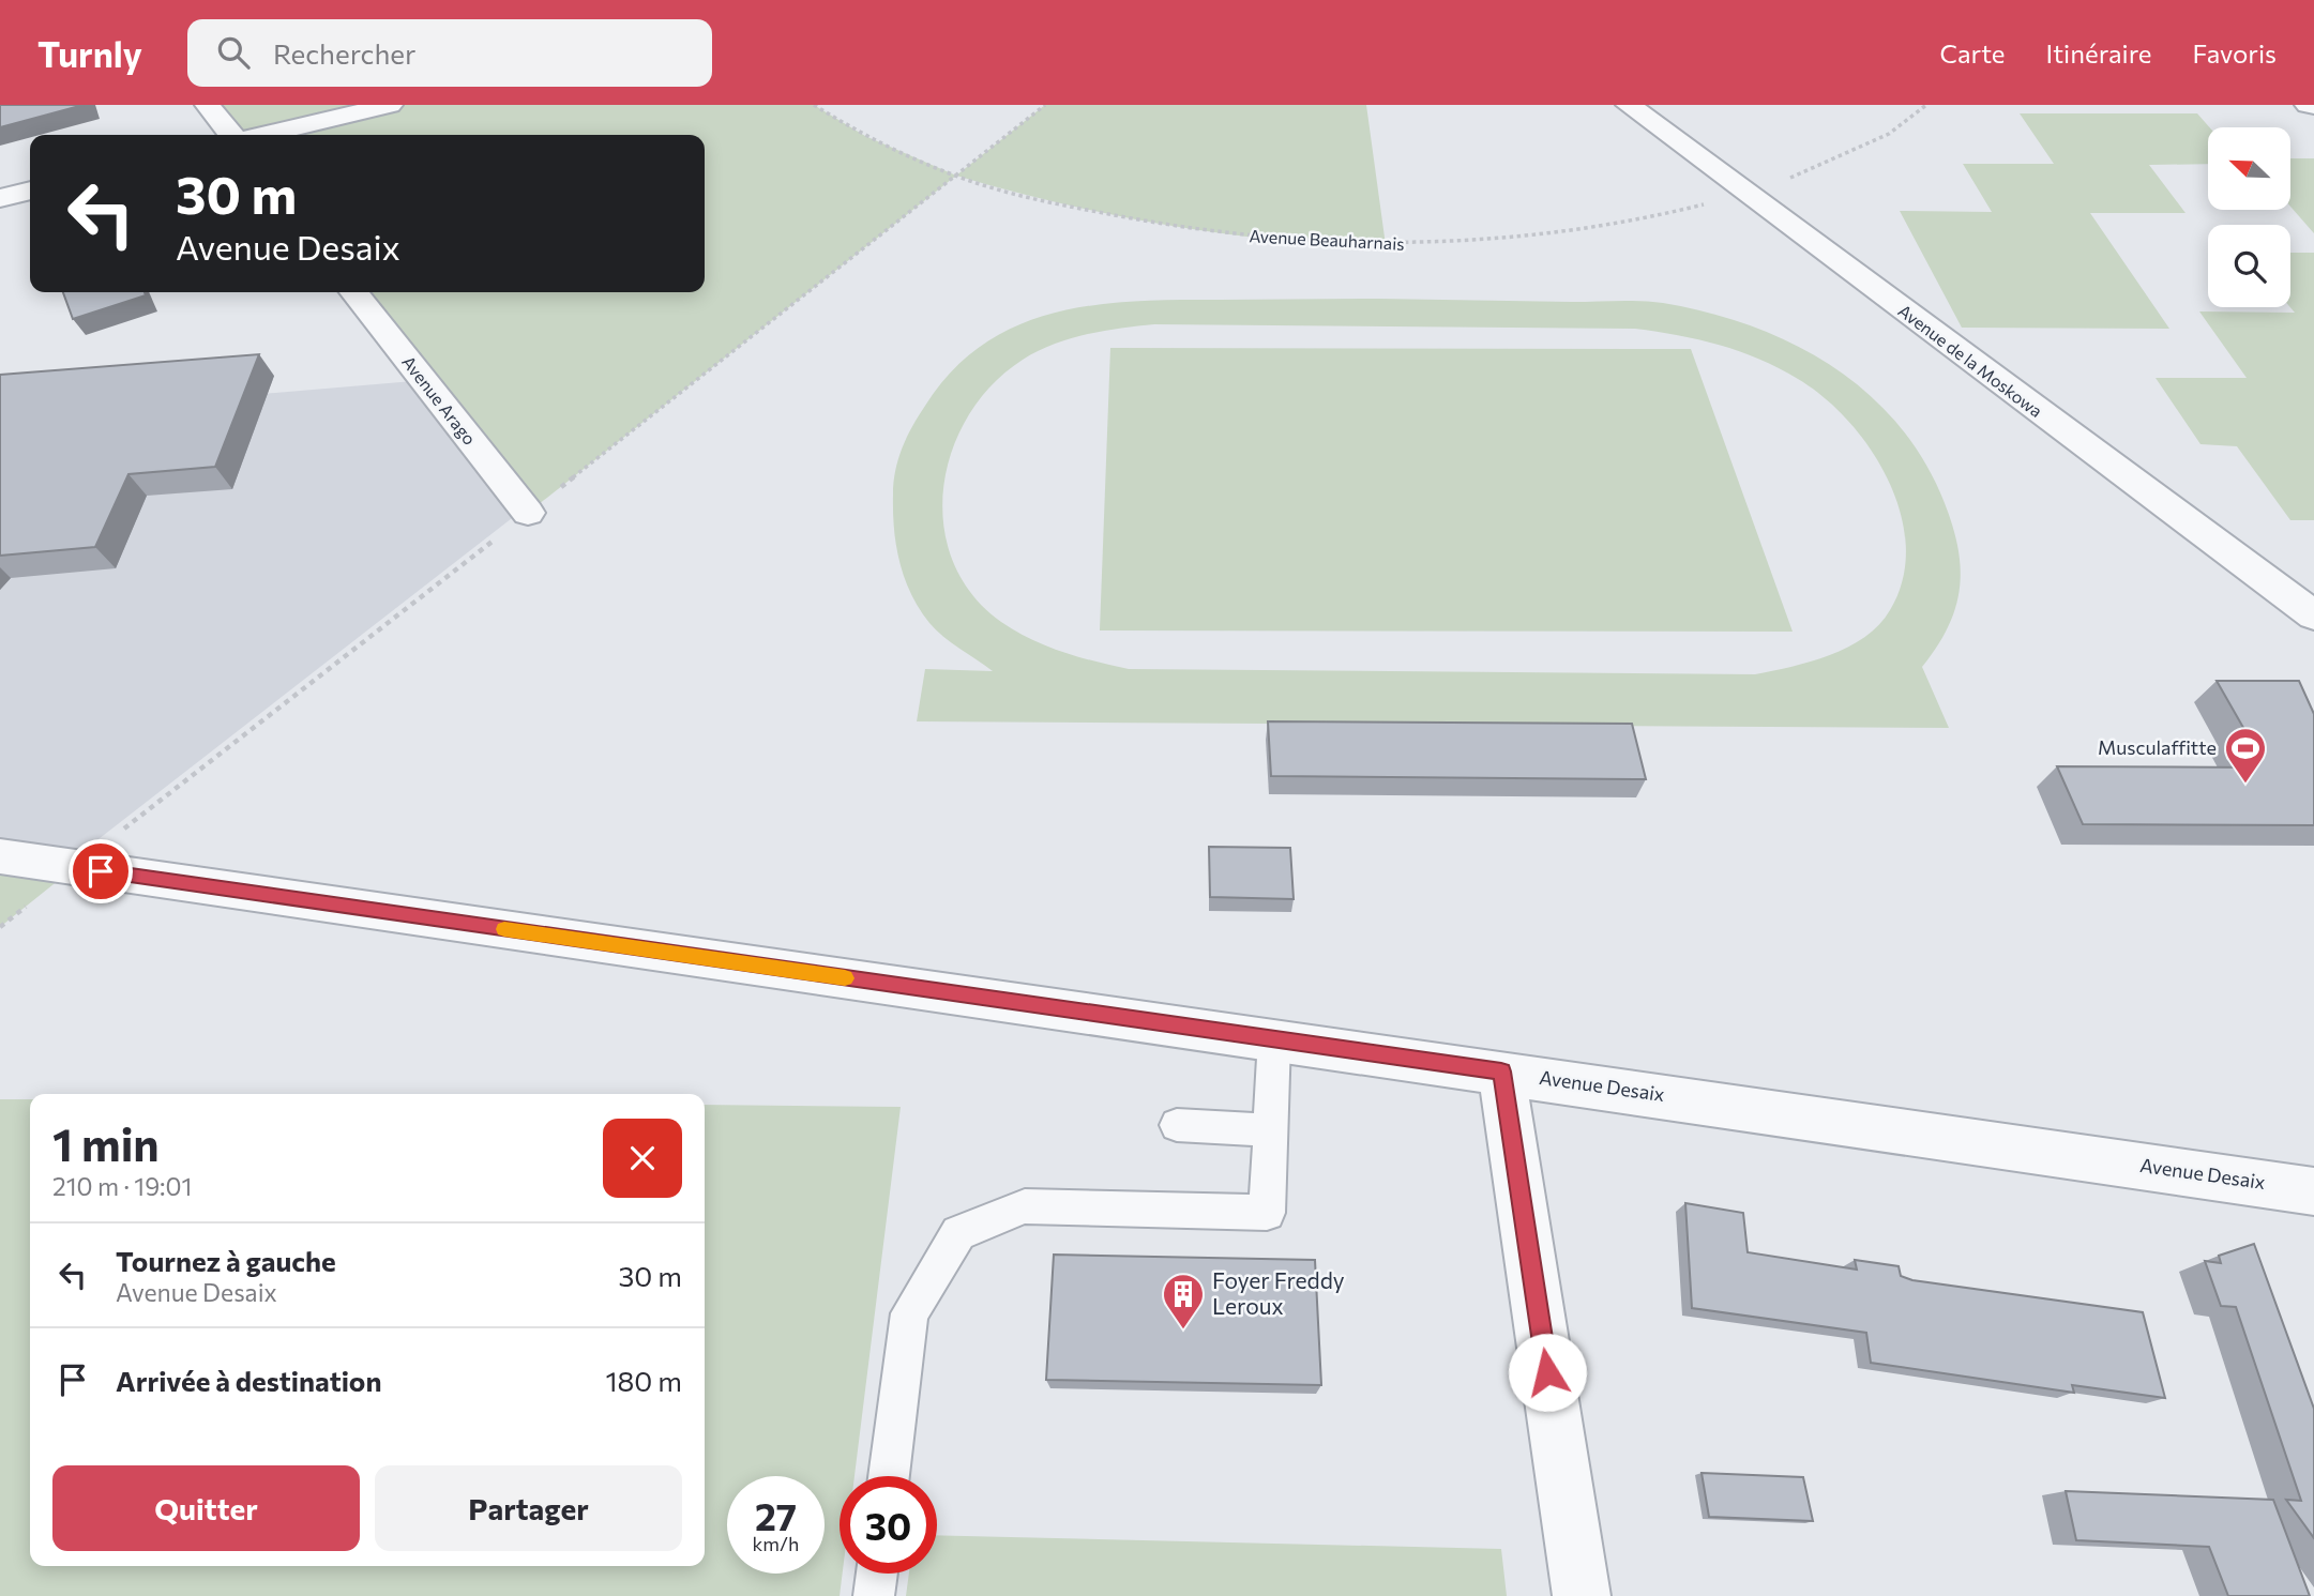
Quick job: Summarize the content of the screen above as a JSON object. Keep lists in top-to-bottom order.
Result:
{
  "streets": {
    "street": ["Avenue de la Moskowa", "Avenue Arago", "Avenue Desaix"],
    "path": ["Avenue Beauharnais"]
  },
  "crossings": [
    ["Avenue Beauharnais", "Avenue de la Moskowa"]
  ],
  "places": {
    "sports": ["Musculaffitte"],
    "building": ["Foyer Freddy Leroux"]
  },
  "north": "top left",
  "page": {
    "header": "Turnly",
    "search": "Rechercher",
    "nav": ["Carte", "Itinéraire", "Favoris"],
    "turn": ["30 m", "Avenue Desaix"],
    "heading": ["1 min", "210 m · 19:01"],
    "list": [
      {
        "name": "Tournez à gauche",
        "note": "Avenue Desaix",
        "value": "30 m"
      },
      {
        "name": "Arrivée à destination",
        "value": "180 m"
      }
    ],
    "buttons": ["Quitter", "Partager"],
    "speed": "27 km/h",
    "limit": "30"
  }
}
